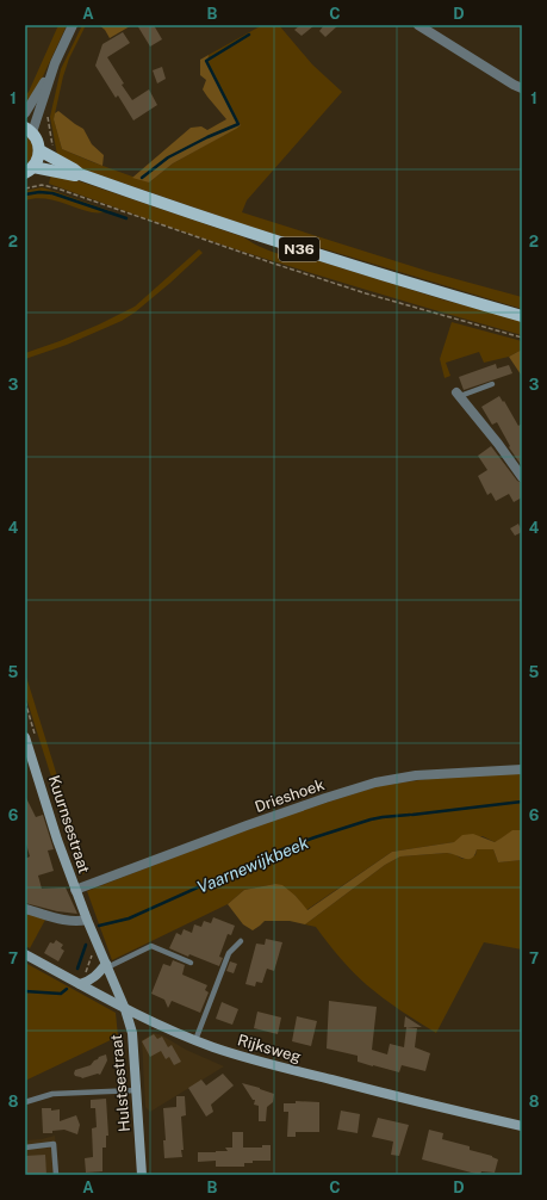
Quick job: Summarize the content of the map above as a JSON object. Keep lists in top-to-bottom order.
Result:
{
  "streets": {
    "main road": [
      "N36",
      "Kuurnsestraat",
      "Rijksweg",
      "Hulstsestraat"
    ],
    "street": ["Drieshoek"]
  },
  "crossings": [
    ["Drieshoek", "Kuurnsestraat"],
    ["Kuurnsestraat", "Hulstsestraat"],
    ["Rijksweg", "Hulstsestraat"]
  ],
  "water": ["Vaarnewijkbeek"],
  "grid": {
    "columns": [
      "A",
      "B",
      "C",
      "D"
    ],
    "rows": [
      "1",
      "2",
      "3",
      "4",
      "5",
      "6",
      "7",
      "8"
    ]
  }
}
